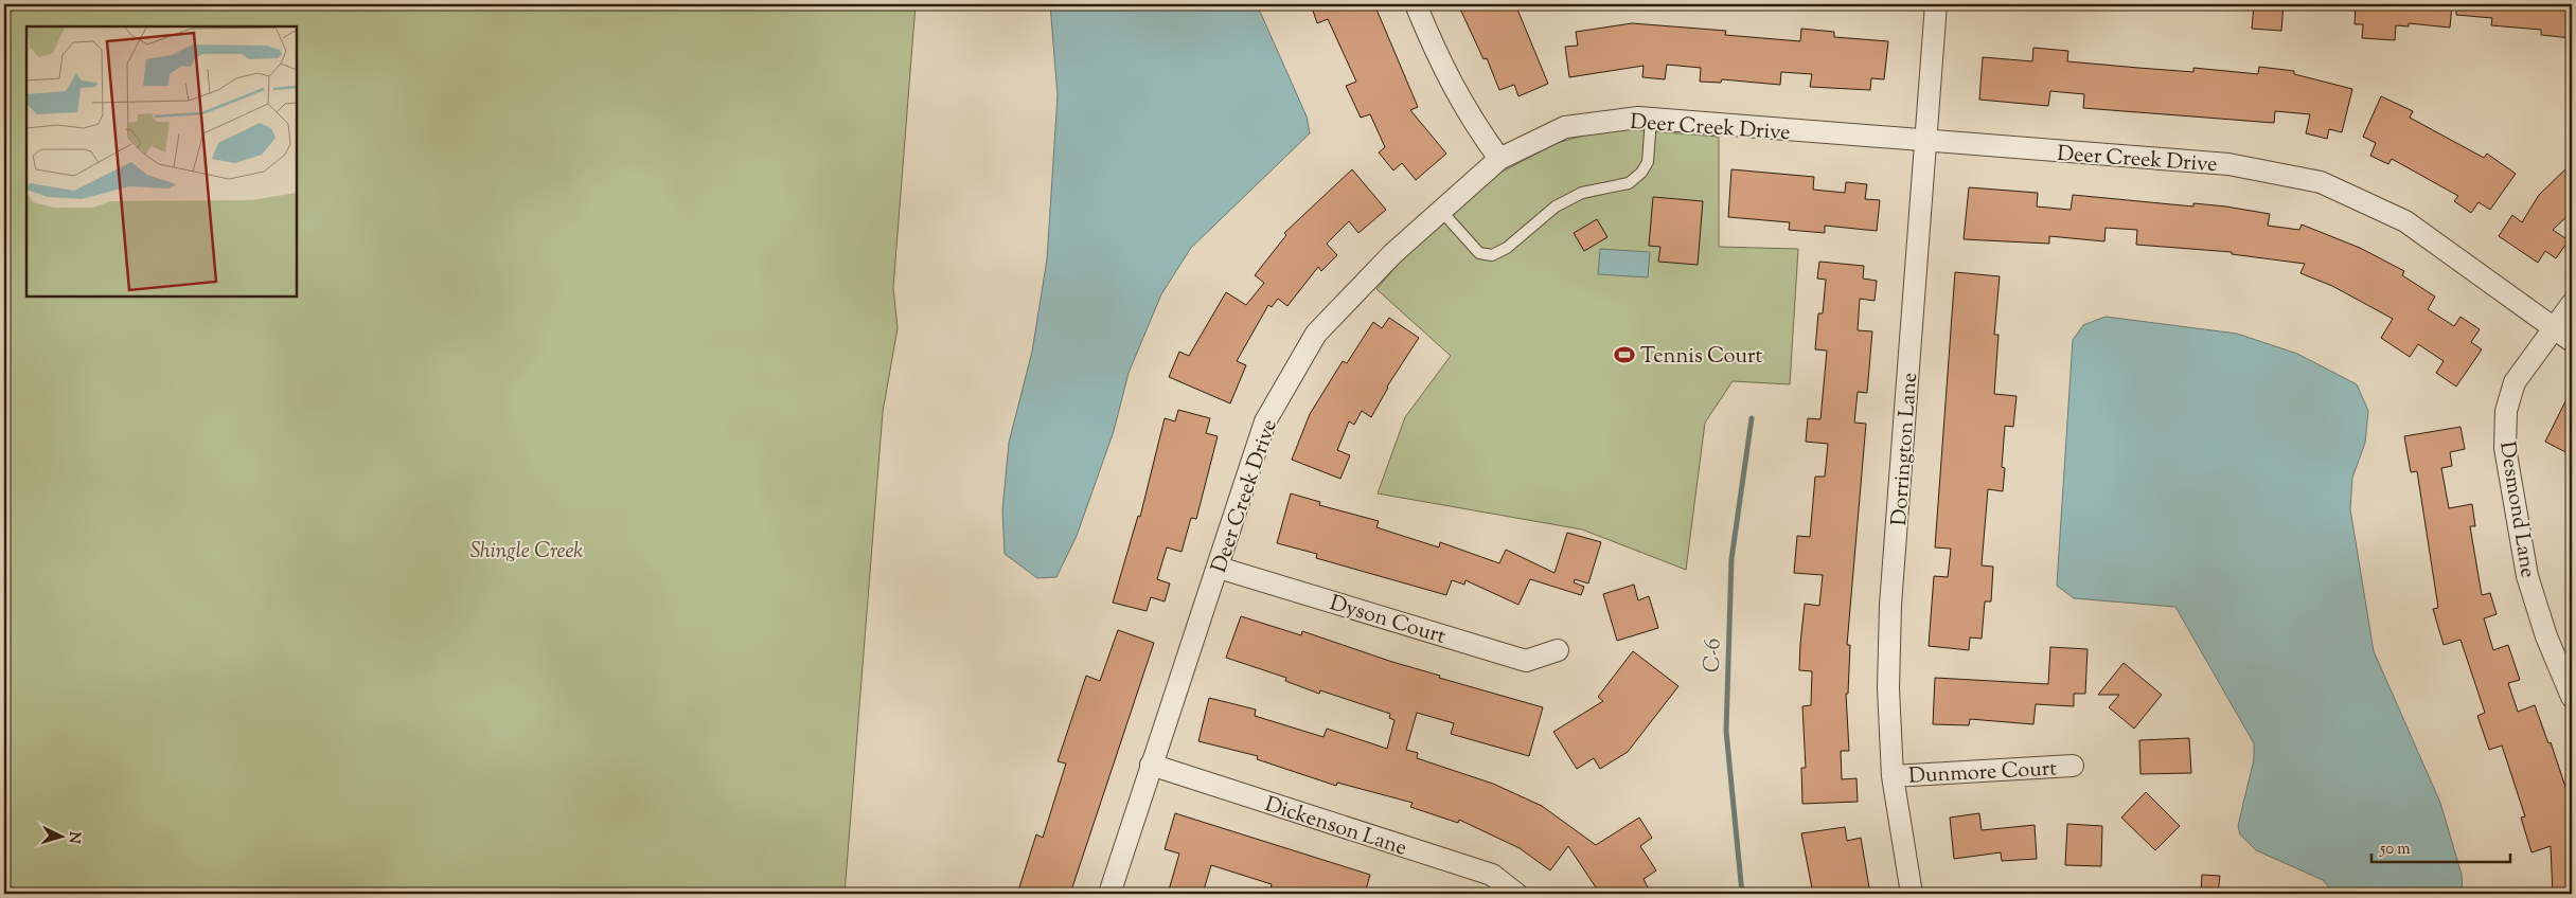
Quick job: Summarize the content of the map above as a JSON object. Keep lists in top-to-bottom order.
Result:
{
  "streets": {
    "street": [
      "Deer Creek Drive",
      "Dorrington Lane",
      "Desmond Lane",
      "Dyson Court",
      "Dunmore Court",
      "Dickenson Lane"
    ]
  },
  "crossings": [
    ["Deer Creek Drive", "Dorrington Lane"],
    ["Deer Creek Drive", "Desmond Lane"],
    ["Deer Creek Drive", "Dyson Court"],
    ["Deer Creek Drive", "Dickenson Lane"],
    ["Dorrington Lane", "Dunmore Court"]
  ],
  "water": ["C-6"],
  "parks": ["Shingle Creek"],
  "places": {
    "sports": ["Tennis Court"]
  },
  "scale_bar": "50 m",
  "north": "right"
}
